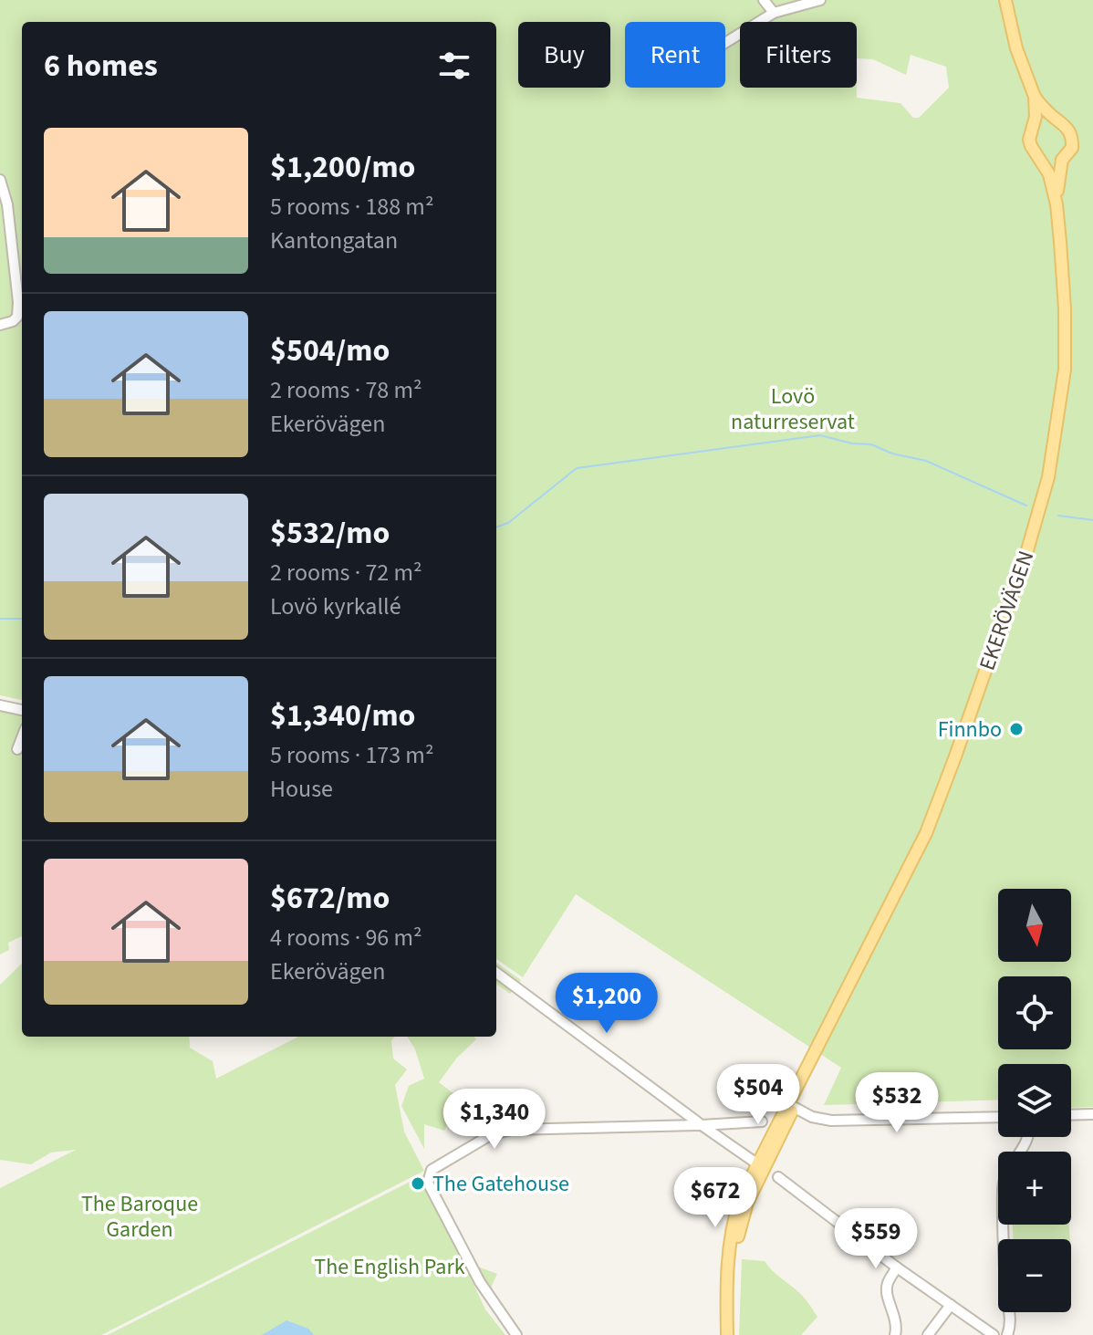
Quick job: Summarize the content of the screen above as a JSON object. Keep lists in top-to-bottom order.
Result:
{
  "streets": {
    "main road": ["EKERÖVÄGEN"]
  },
  "parks": ["Lovö naturreservat", "The Baroque Garden", "The English Park"],
  "places": ["Finnbo", "The Gatehouse"],
  "north": "bottom",
  "page": {
    "chip": ["Buy", "Rent", "Filters"],
    "heading": "6 homes",
    "list": [
      {
        "name": "$1,200/mo",
        "note": "5 rooms · 188 m² · Kantongatan"
      },
      {
        "name": "$504/mo",
        "note": "2 rooms · 78 m² · Ekerövägen"
      },
      {
        "name": "$532/mo",
        "note": "2 rooms · 72 m² · Lovö kyrkallé"
      },
      {
        "name": "$1,340/mo",
        "note": "5 rooms · 173 m² · House"
      },
      {
        "name": "$672/mo",
        "note": "4 rooms · 96 m² · Ekerövägen"
      }
    ],
    "map_buttons": ["+", "−"],
    "price": [
      "$1,200",
      "$504",
      "$532",
      "$1,340",
      "$672",
      "$559"
    ]
  }
}
